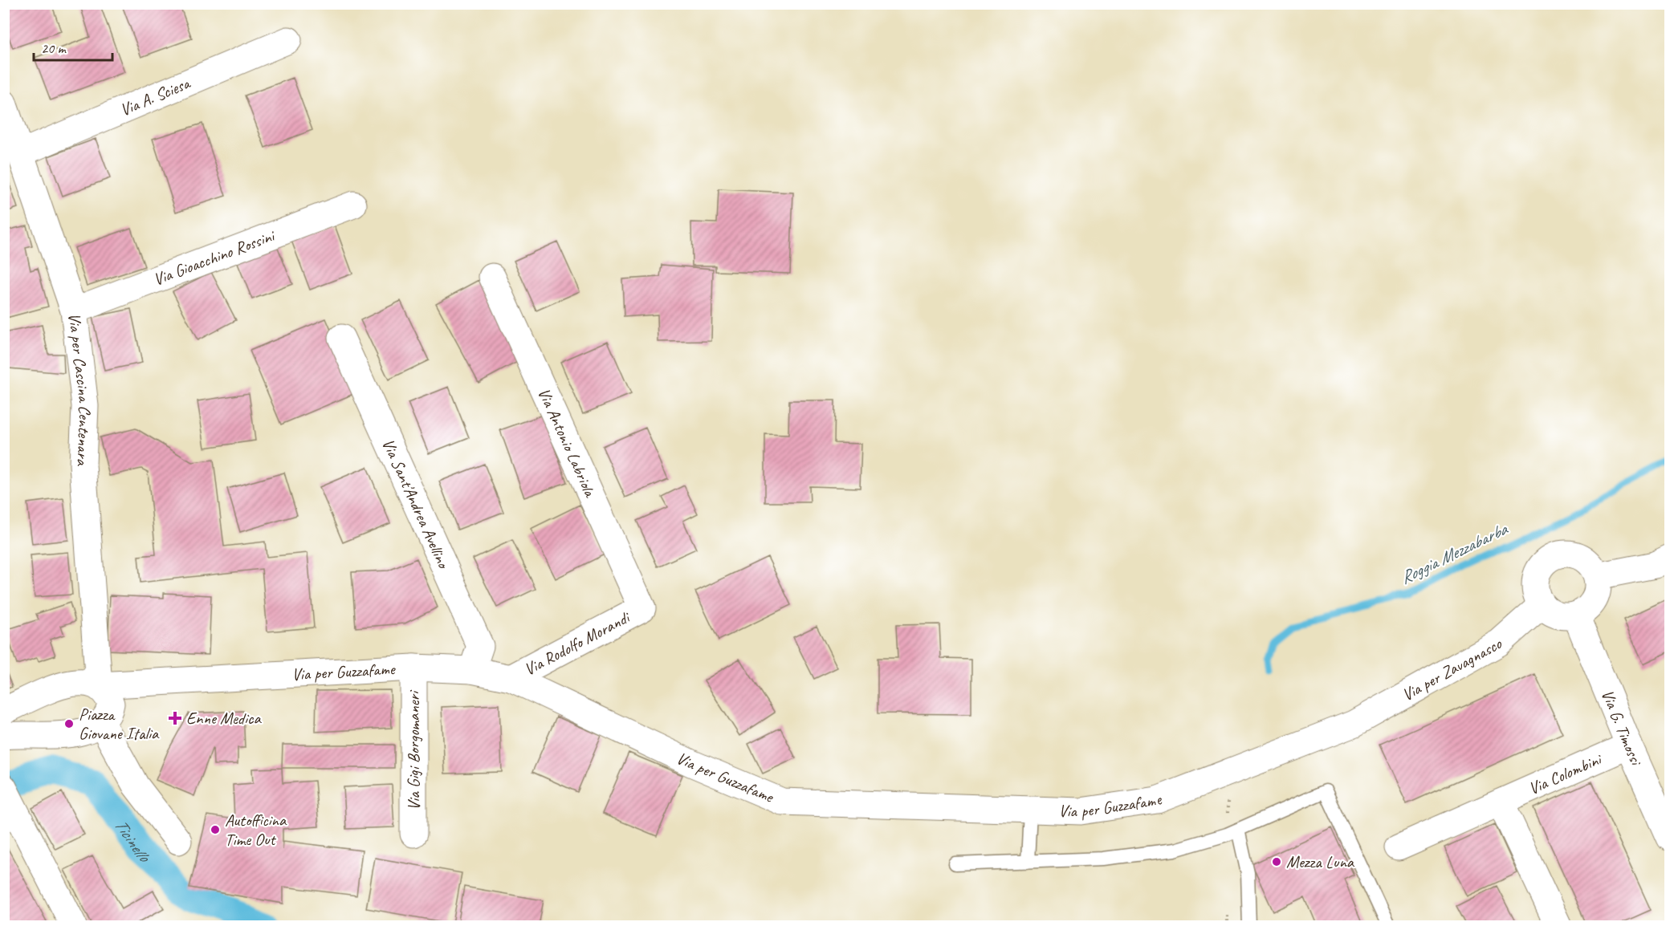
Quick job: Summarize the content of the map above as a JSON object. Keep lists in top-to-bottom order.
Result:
{
  "streets": {
    "street": [
      "Via A. Sciesa",
      "Via Gioacchino Rossini",
      "Via per Cascina Centenara",
      "Via Antonio Labriola",
      "Via Sant'Andrea Avellino",
      "Via Rodolfo Morandi",
      "Via per Zavagnasco",
      "Via per Guzzafame",
      "Via G. Timossi",
      "Via Gigi Borgomaneri",
      "Via Colombini"
    ]
  },
  "crossings": [
    ["Via A. Sciesa", "Via per Cascina Centenara"],
    ["Via Gioacchino Rossini", "Via per Cascina Centenara"],
    ["Via per Cascina Centenara", "Via per Guzzafame"],
    ["Via Antonio Labriola", "Via Rodolfo Morandi"],
    ["Via Sant'Andrea Avellino", "Via per Guzzafame"],
    ["Via Rodolfo Morandi", "Via per Guzzafame"],
    ["Via per Zavagnasco", "Via per Guzzafame"],
    ["Via per Zavagnasco", "Via G. Timossi"],
    ["Via per Guzzafame", "Via Gigi Borgomaneri"],
    ["Via G. Timossi", "Via Colombini"]
  ],
  "water": ["Roggia Mezzabarba", "Ticinello"],
  "places": {
    "health": ["Enne Medica"],
    "other": ["Piazza Giovane Italia", "Autofficina Time Out", "Mezza Luna"]
  },
  "scale_bar": "20 m"
}
